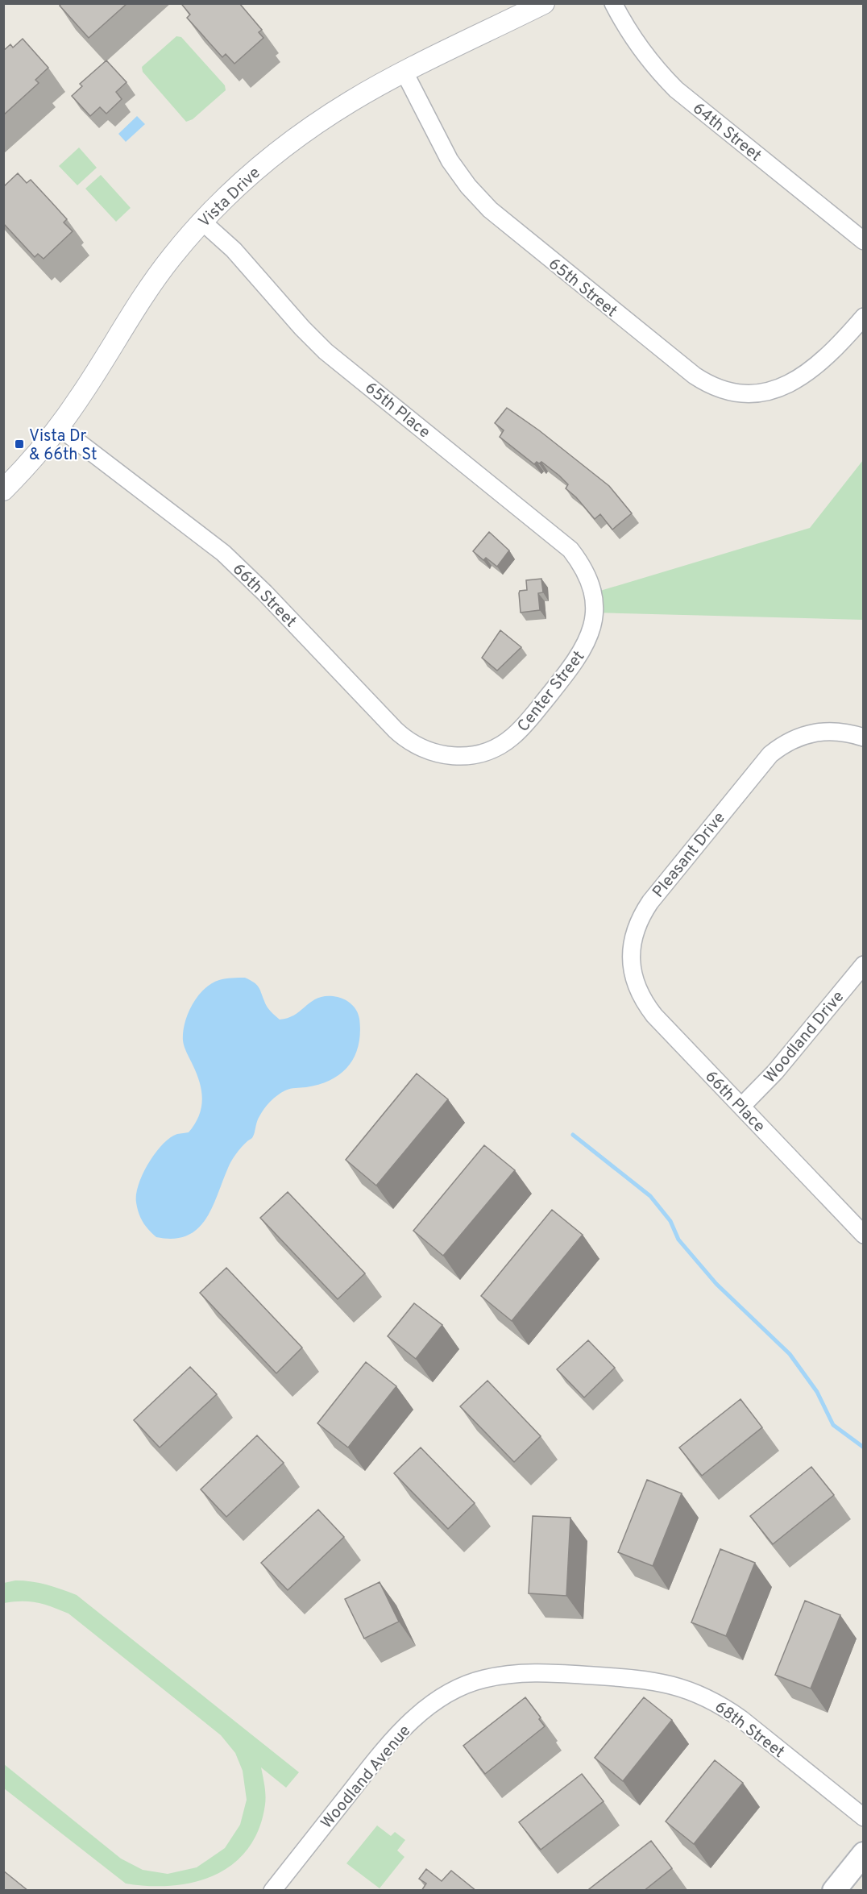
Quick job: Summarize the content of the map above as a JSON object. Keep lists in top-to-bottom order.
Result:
{
  "streets": {
    "street": [
      "64th Street",
      "Vista Drive",
      "65th Street",
      "65th Place",
      "66th Street",
      "Center Street",
      "Pleasant Drive",
      "Woodland Drive",
      "66th Place",
      "68th Street",
      "Woodland Avenue"
    ]
  },
  "crossings": [
    ["Vista Drive", "65th Street"],
    ["Vista Drive", "65th Place"],
    ["Vista Drive", "66th Street"],
    ["65th Place", "Center Street"],
    ["66th Street", "Center Street"],
    ["Pleasant Drive", "66th Place"],
    ["Woodland Drive", "66th Place"],
    ["68th Street", "Woodland Avenue"]
  ],
  "places": {
    "transit": ["Vista Dr & 66th St"]
  }
}
